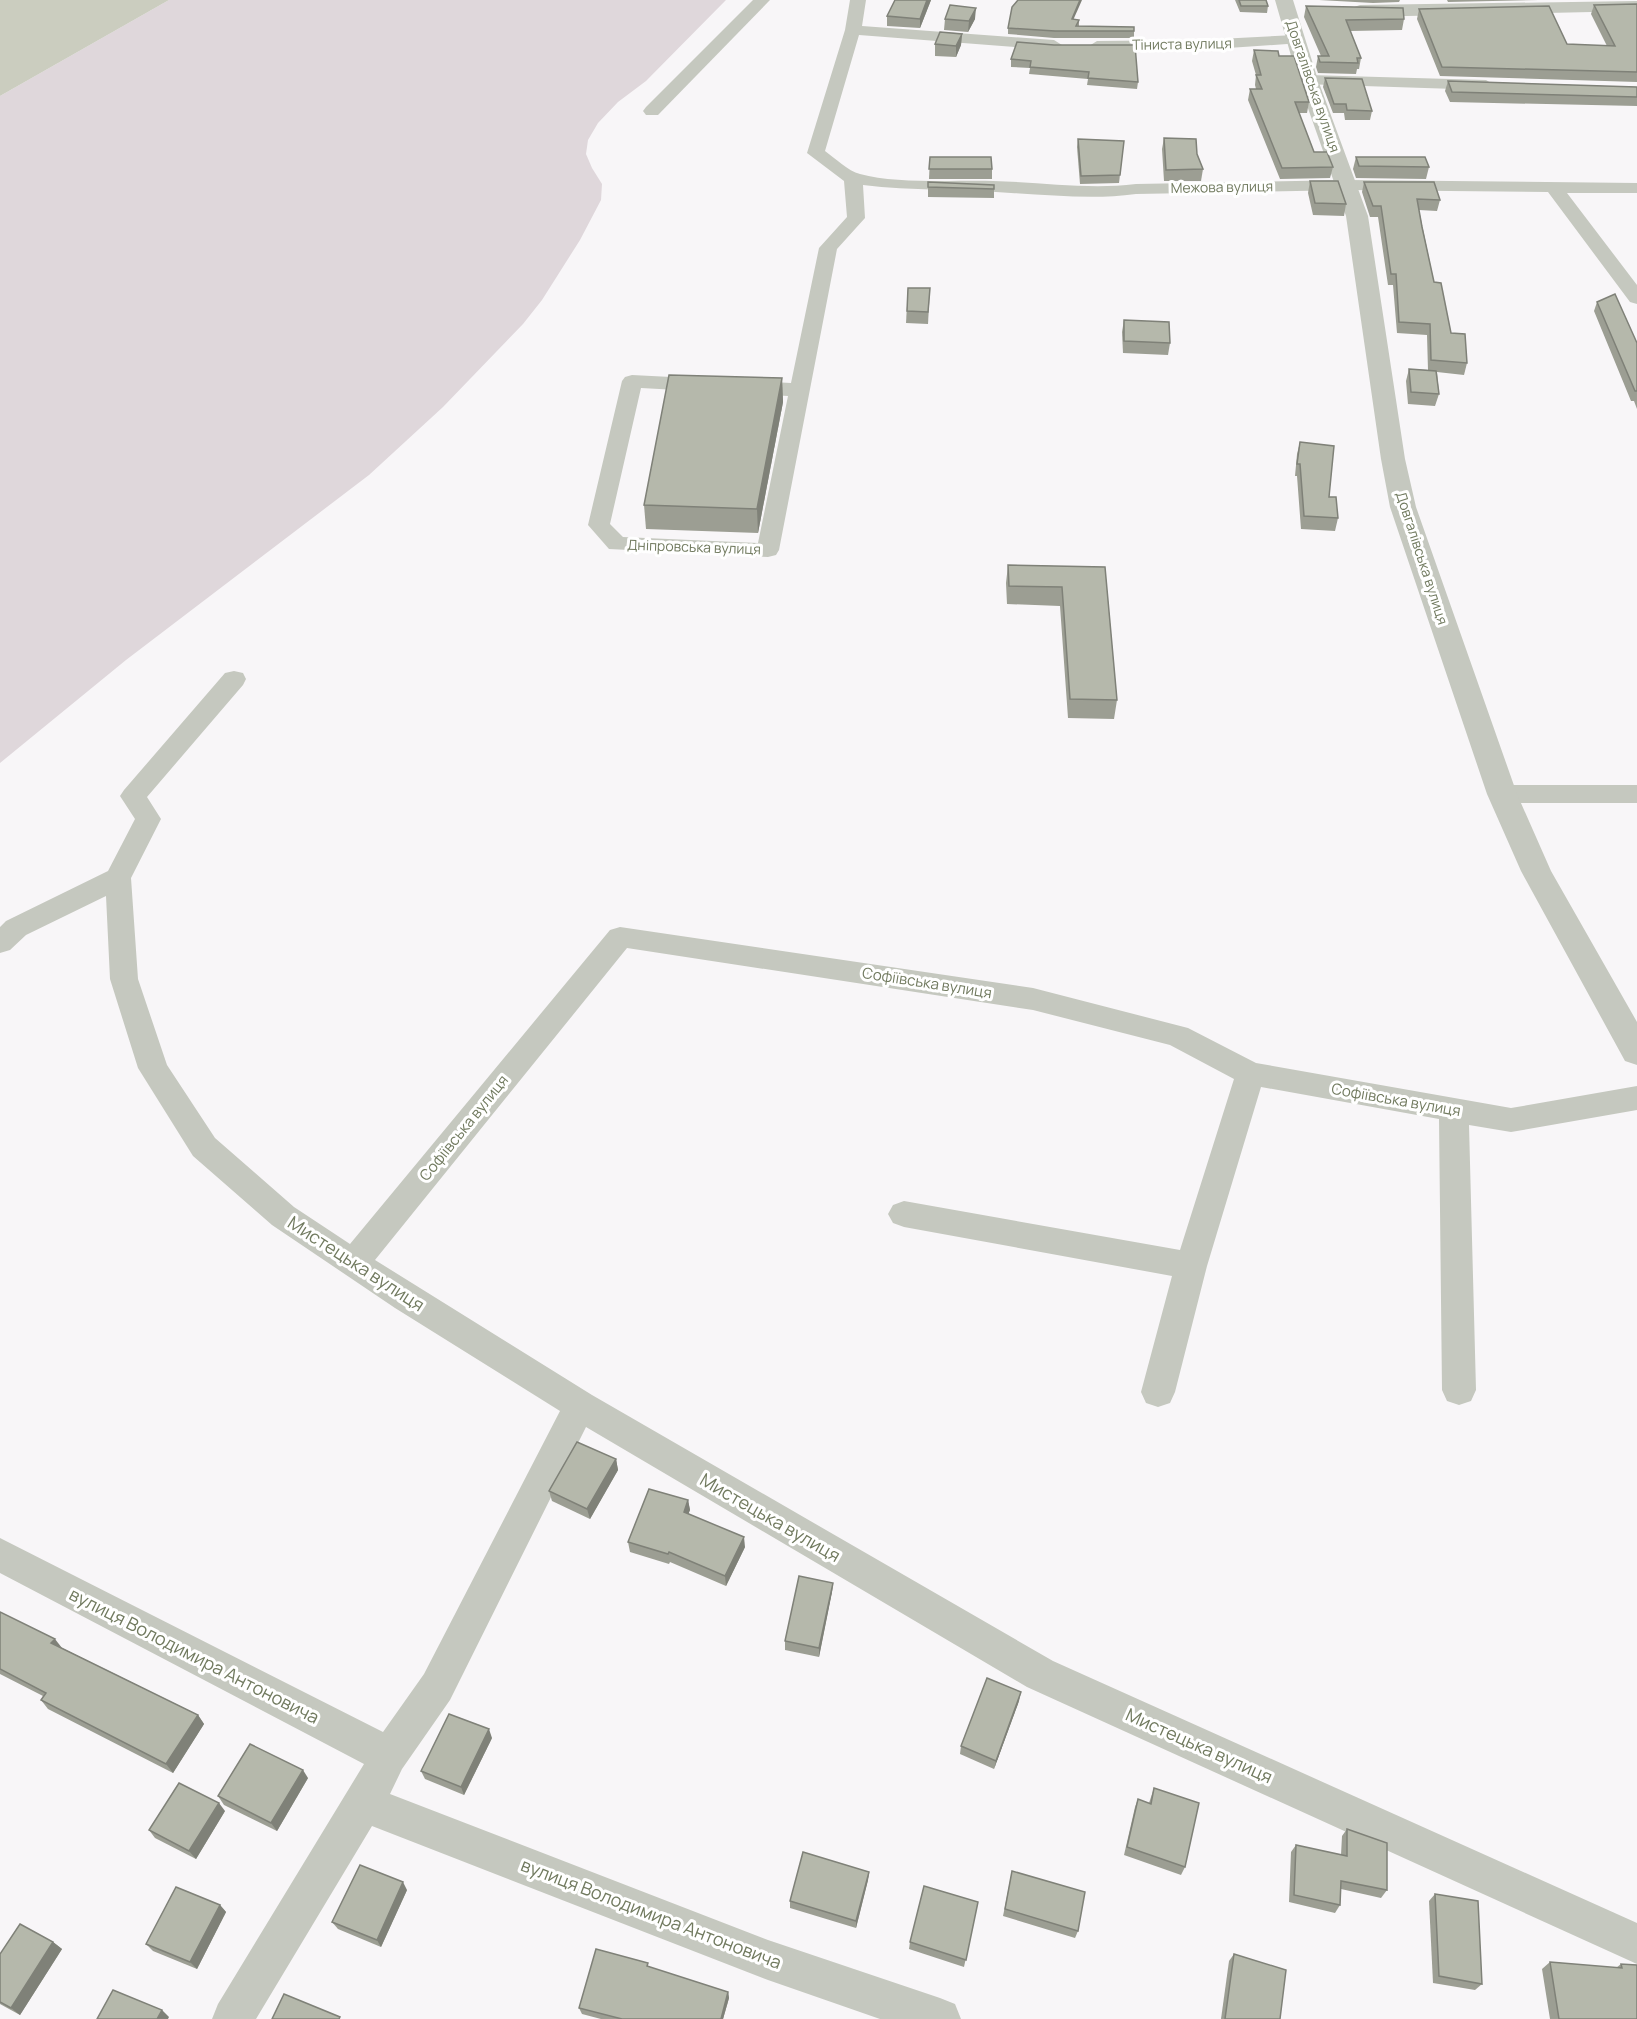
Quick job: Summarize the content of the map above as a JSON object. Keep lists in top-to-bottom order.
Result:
{
  "streets": {
    "street": [
      "Тіниста вулиця",
      "Довгалівська вулиця",
      "Межова вулиця",
      "Дніпровська вулиця",
      "Софіївська вулиця",
      "Мистецька вулиця",
      "вулиця Володимира Антоновича"
    ]
  },
  "crossings": [
    ["Тіниста вулиця", "Довгалівська вулиця"],
    ["Тіниста вулиця", "Межова вулиця"],
    ["Довгалівська вулиця", "Межова вулиця"],
    ["Межова вулиця", "Дніпровська вулиця"],
    ["Софіївська вулиця", "Мистецька вулиця"]
  ]
}
